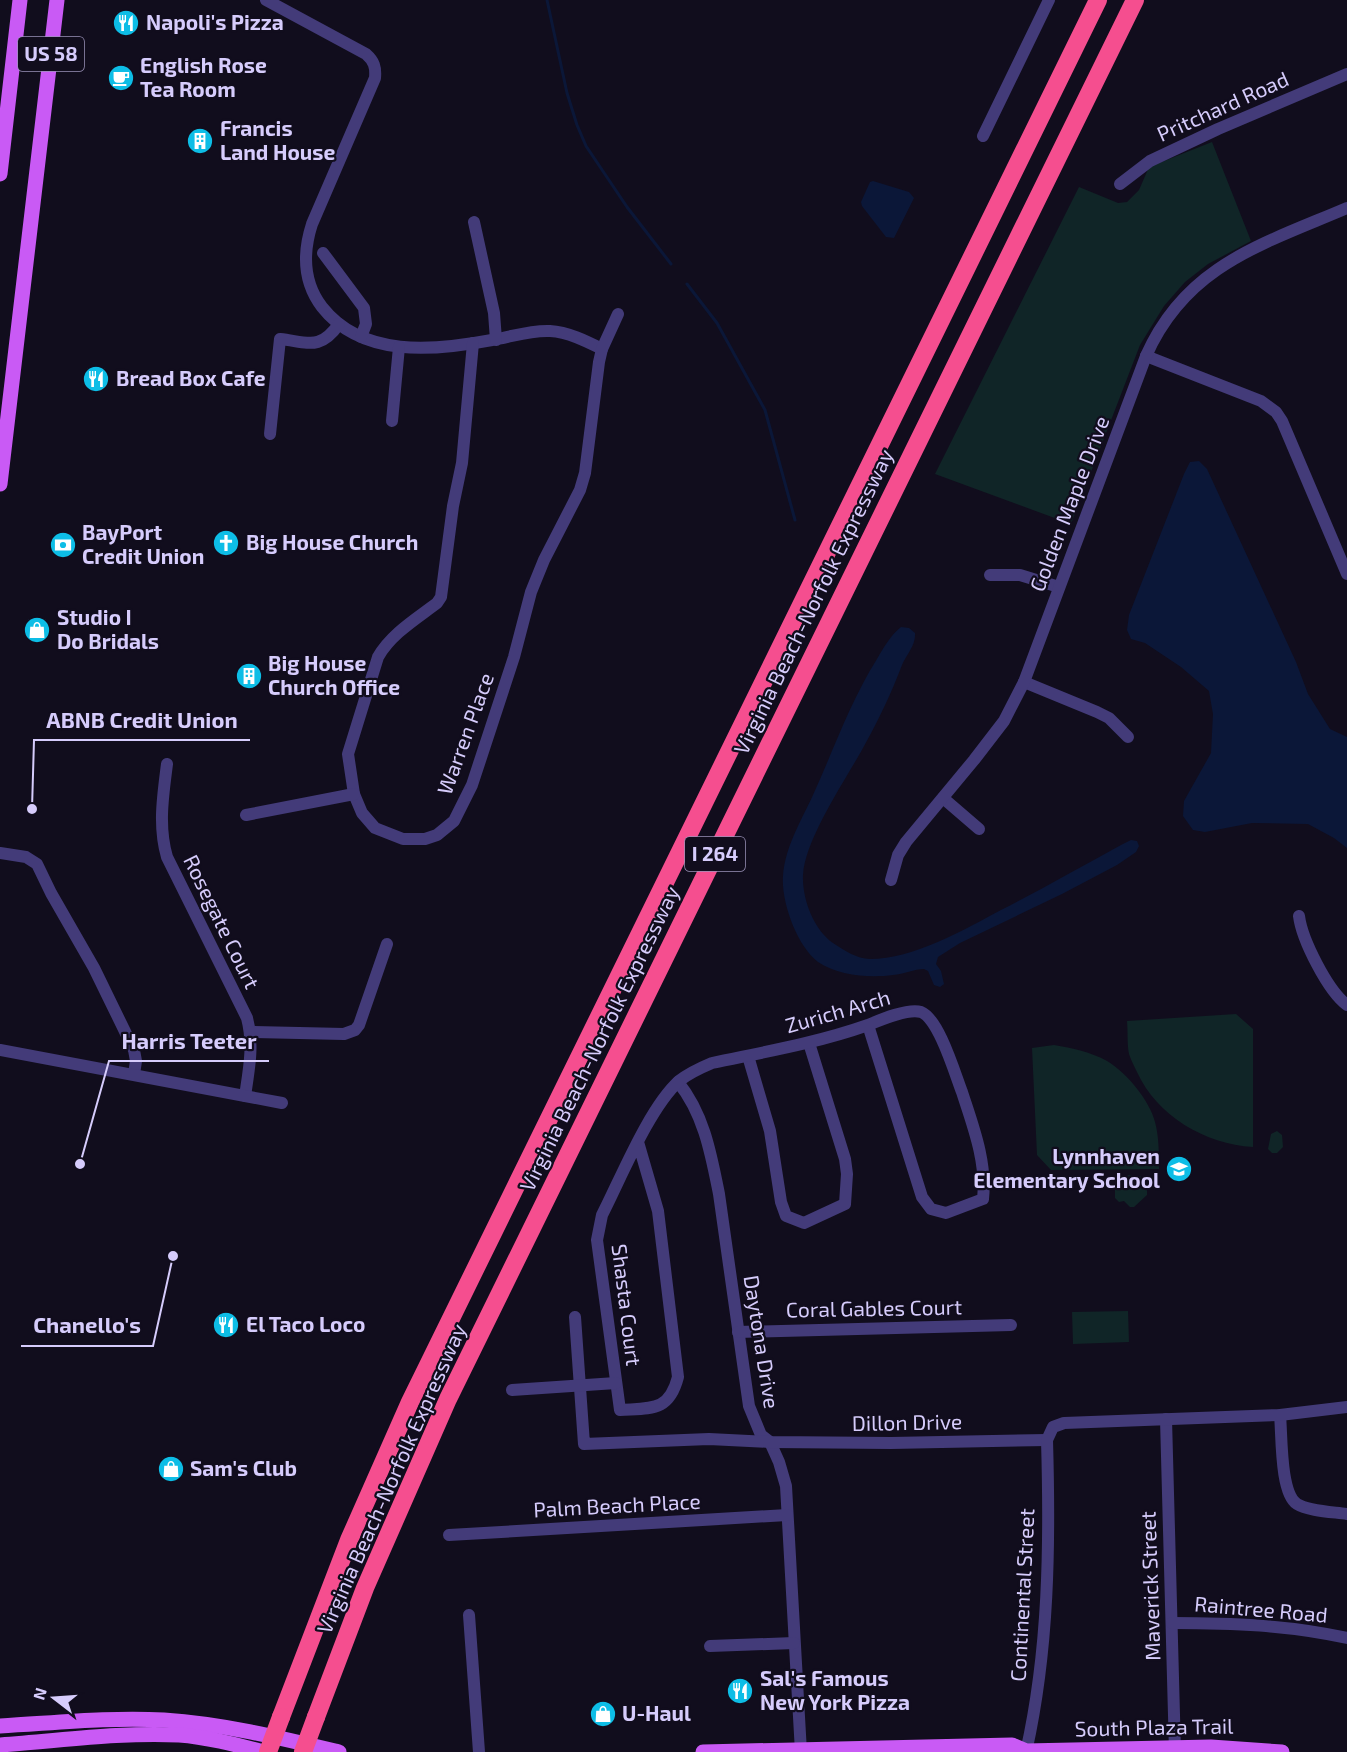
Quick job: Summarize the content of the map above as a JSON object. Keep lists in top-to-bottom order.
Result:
{
  "streets": {
    "highway": ["Virginia Beach-Norfolk Expressway", "I 264"],
    "main road": ["US 58", "South Plaza Trail"],
    "street": [
      "Pritchard Road",
      "Golden Maple Drive",
      "Warren Place",
      "Rosegate Court",
      "Zurich Arch",
      "Shasta Court",
      "Coral Gables Court",
      "Daytona Drive",
      "Dillon Drive",
      "Palm Beach Place",
      "Maverick Street",
      "Continental Street",
      "Raintree Road"
    ]
  },
  "crossings": [
    ["Zurich Arch", "Shasta Court"],
    ["Zurich Arch", "Daytona Drive"],
    ["Shasta Court", "Daytona Drive"],
    ["Coral Gables Court", "Daytona Drive"],
    ["Daytona Drive", "Dillon Drive"],
    ["Daytona Drive", "Palm Beach Place"],
    ["Daytona Drive", "South Plaza Trail"],
    ["Dillon Drive", "Continental Street"],
    ["Maverick Street", "Raintree Road"],
    ["Maverick Street", "South Plaza Trail"],
    ["Continental Street", "South Plaza Trail"]
  ],
  "places": {
    "restaurant": [
      "Napoli's Pizza",
      "Bread Box Cafe",
      "El Taco Loco",
      "Sal's Famous New York Pizza"
    ],
    "cafe": ["English Rose Tea Room"],
    "building": ["Francis Land House", "Big House Church Office"],
    "church": ["Big House Church"],
    "bank": ["BayPort Credit Union"],
    "shop": ["Studio I Do Bridals", "Sam's Club", "U-Haul"],
    "other": ["ABNB Credit Union", "Harris Teeter", "Chanello's"],
    "school or university": ["Lynnhaven Elementary School"]
  },
  "north": "left"
}
